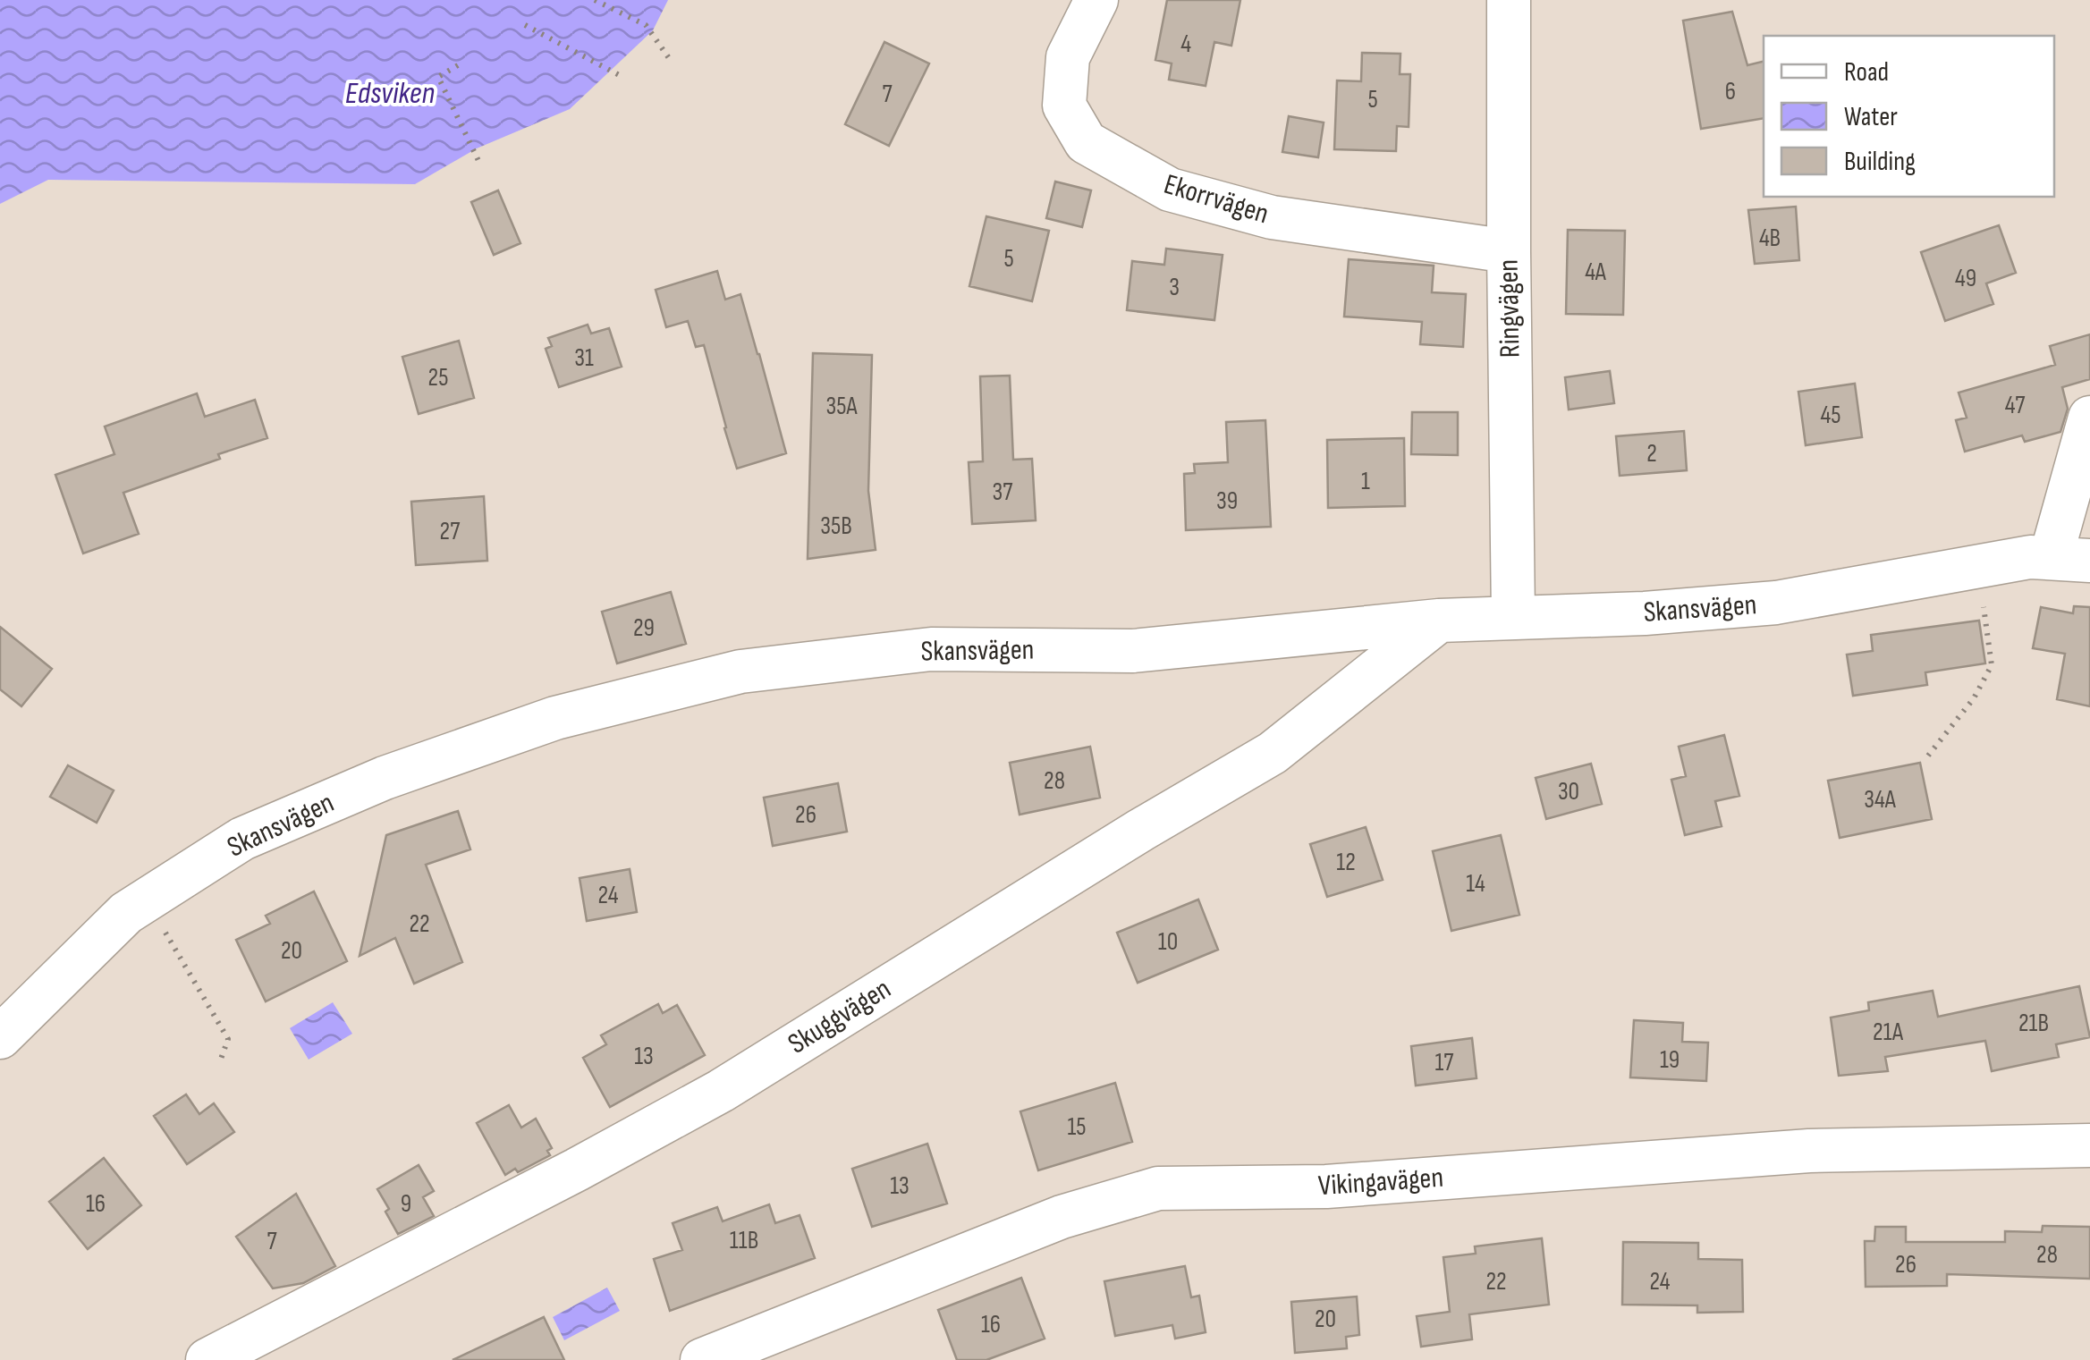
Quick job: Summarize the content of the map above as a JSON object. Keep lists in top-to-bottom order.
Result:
{
  "streets": {
    "street": [
      "Ekorrvägen",
      "Ringvägen",
      "Skansvägen",
      "Skuggvägen",
      "Vikingavägen"
    ]
  },
  "crossings": [
    ["Ekorrvägen", "Ringvägen"],
    ["Ringvägen", "Skansvägen"],
    ["Skansvägen", "Skuggvägen"]
  ],
  "water": ["Edsviken"],
  "house_numbers": [
    "4",
    "6",
    "7",
    "5",
    "4B",
    "5",
    "4A",
    "49",
    "3",
    "31",
    "25",
    "47",
    "35A",
    "45",
    "2",
    "1",
    "37",
    "39",
    "35B",
    "27",
    "29",
    "28",
    "30",
    "34A",
    "26",
    "12",
    "14",
    "24",
    "22",
    "10",
    "20",
    "21B",
    "21A",
    "13",
    "19",
    "17",
    "15",
    "13",
    "16",
    "9",
    "11B",
    "7",
    "28",
    "26",
    "22",
    "24",
    "20",
    "16"
  ],
  "legend": ["Road", "Water", "Building"]
}
